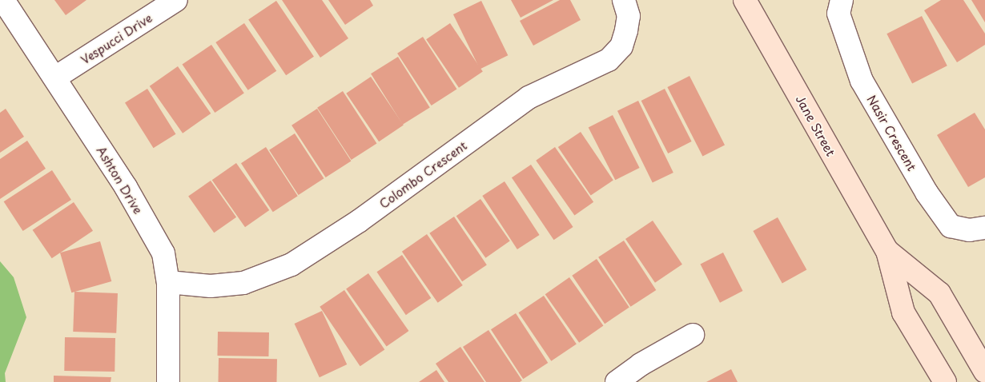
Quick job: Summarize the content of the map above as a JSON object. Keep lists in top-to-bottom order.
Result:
{
  "streets": {
    "main road": ["Jane Street"],
    "street": [
      "Vespucci Drive",
      "Nasir Crescent",
      "Colombo Crescent",
      "Ashton Drive"
    ]
  },
  "crossings": [
    ["Vespucci Drive", "Ashton Drive"],
    ["Colombo Crescent", "Ashton Drive"]
  ]
}
